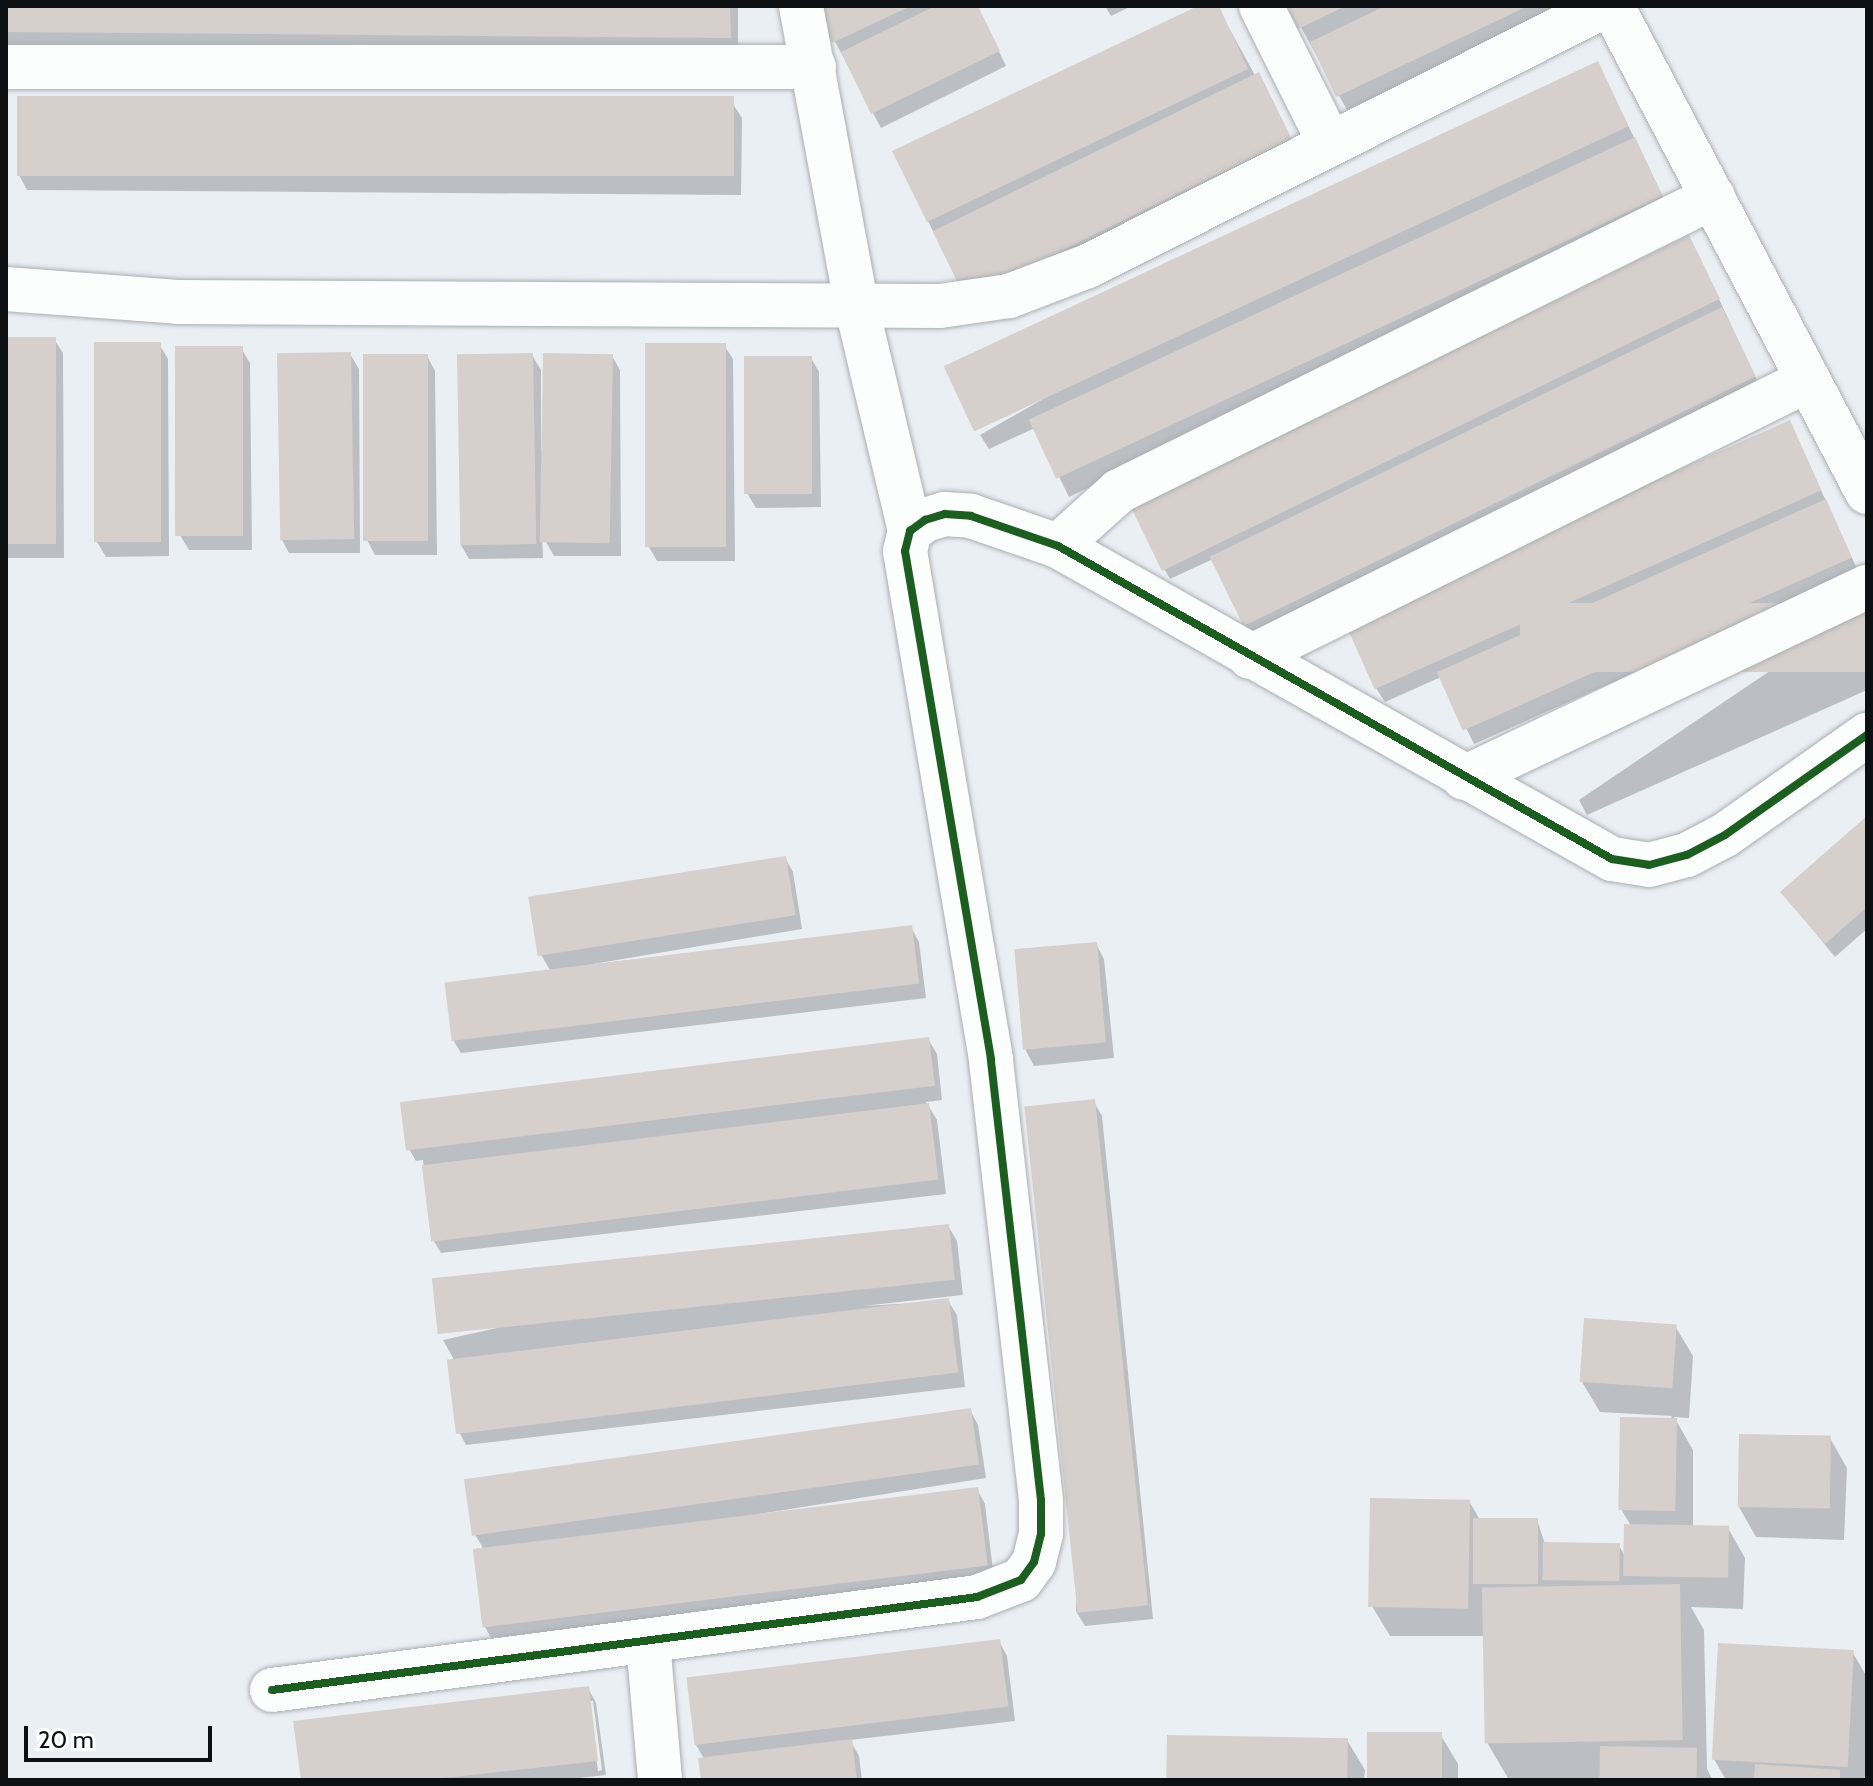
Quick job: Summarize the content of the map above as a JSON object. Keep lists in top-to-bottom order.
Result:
{
  "scale_bar": "20 m"
}
